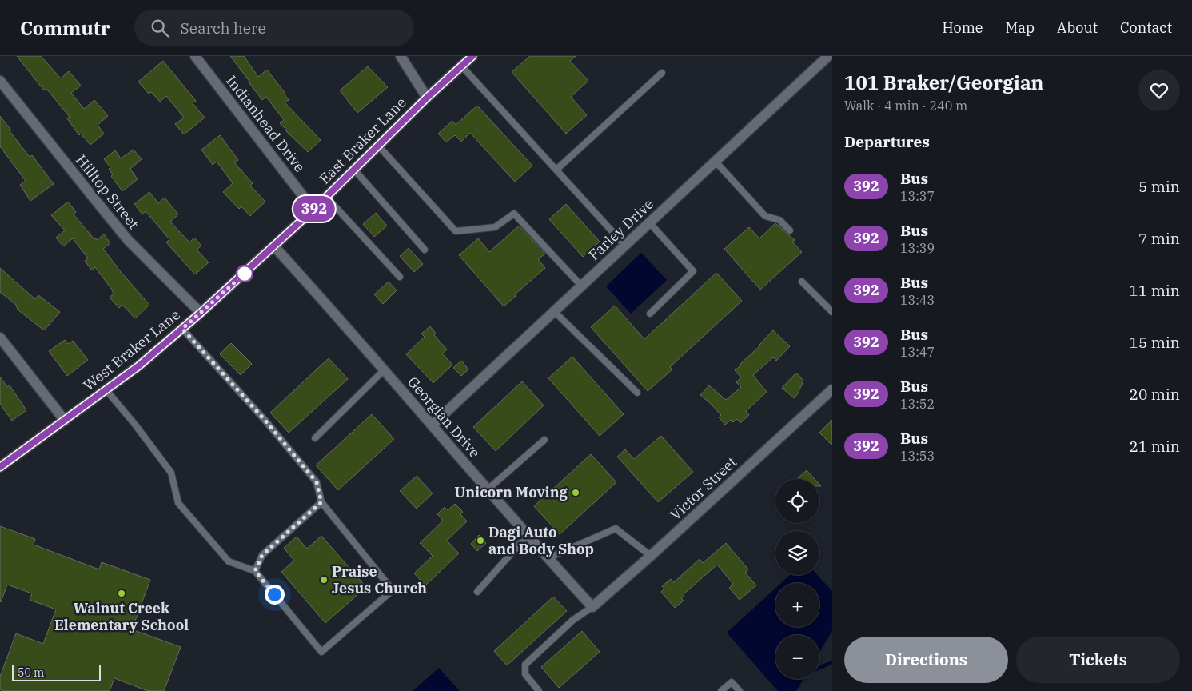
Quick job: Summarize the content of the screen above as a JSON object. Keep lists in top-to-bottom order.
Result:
{
  "streets": {
    "street": [
      "Indianhead Drive",
      "East Braker Lane",
      "Hilltop Street",
      "Farley Drive",
      "West Braker Lane",
      "Georgian Drive",
      "Victor Street"
    ]
  },
  "crossings": [
    ["Indianhead Drive", "East Braker Lane"],
    ["East Braker Lane", "West Braker Lane"],
    ["East Braker Lane", "Georgian Drive"],
    ["Hilltop Street", "West Braker Lane"],
    ["Farley Drive", "Georgian Drive"],
    ["West Braker Lane", "Georgian Drive"],
    ["Georgian Drive", "Victor Street"]
  ],
  "places": [
    "Unicorn Moving",
    "Dagi Auto and Body Shop",
    "Praise Jesus Church",
    "Walnut Creek Elementary School"
  ],
  "lines": ["bus line 392"],
  "scale_bar": "50 m",
  "page": {
    "header": "Commutr",
    "search": "Search here",
    "nav": [
      "Home",
      "Map",
      "About",
      "Contact"
    ],
    "on_map": "392",
    "heading": [
      ["101 Braker/Georgian", "Walk · 4 min · 240 m"],
      "Departures"
    ],
    "list": [
      {
        "mark": "392",
        "name": "Bus",
        "note": "13:37",
        "value": "5 min"
      },
      {
        "mark": "392",
        "name": "Bus",
        "note": "13:39",
        "value": "7 min"
      },
      {
        "mark": "392",
        "name": "Bus",
        "note": "13:43",
        "value": "11 min"
      },
      {
        "mark": "392",
        "name": "Bus",
        "note": "13:47",
        "value": "15 min"
      },
      {
        "mark": "392",
        "name": "Bus",
        "note": "13:52",
        "value": "20 min"
      },
      {
        "mark": "392",
        "name": "Bus",
        "note": "13:53",
        "value": "21 min"
      }
    ],
    "map_buttons": ["+", "−"],
    "buttons": ["Directions", "Tickets"],
    "scale": "50 m"
  }
}
